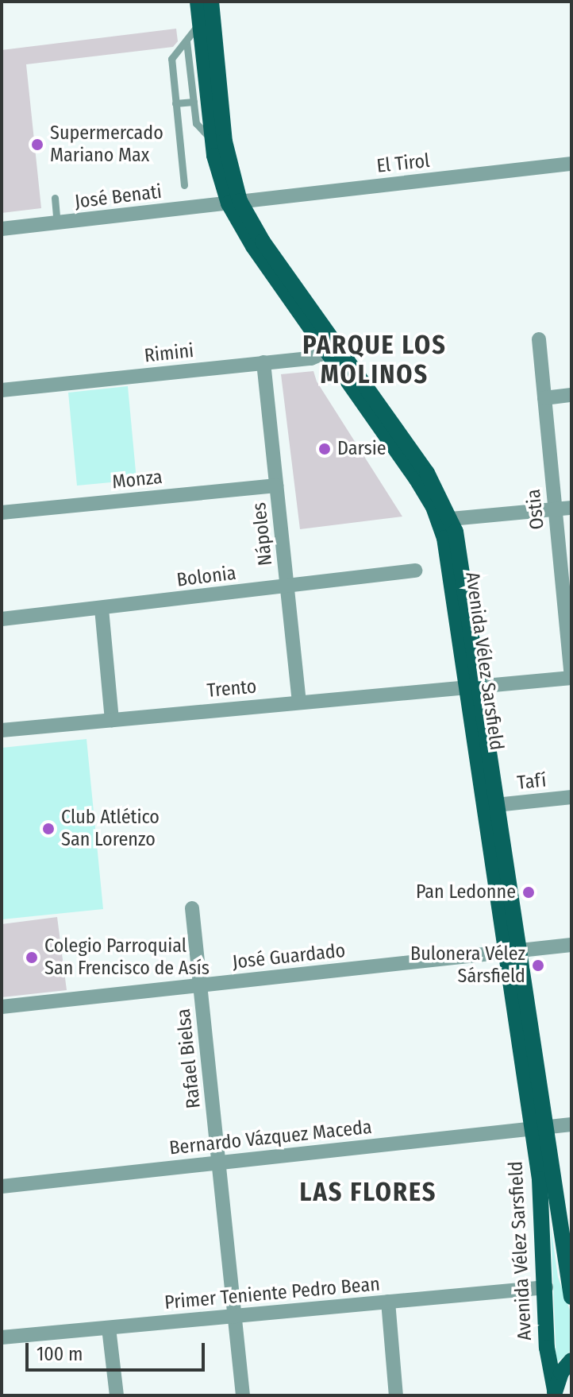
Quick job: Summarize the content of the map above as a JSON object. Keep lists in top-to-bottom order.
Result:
{
  "streets": {
    "main road": ["Avenida Vélez Sarsfield"],
    "street": [
      "El Tirol",
      "José Benati",
      "Rimini",
      "Monza",
      "Ostia",
      "Nápoles",
      "Bolonia",
      "Trento",
      "Tafí",
      "José Guardado",
      "Rafael Bielsa",
      "Bernardo Vázquez Maceda",
      "Primer Teniente Pedro Bean"
    ]
  },
  "crossings": [
    ["El Tirol", "José Benati"],
    ["El Tirol", "Avenida Vélez Sarsfield"],
    ["José Benati", "Avenida Vélez Sarsfield"],
    ["Rimini", "Nápoles"],
    ["Rimini", "Avenida Vélez Sarsfield"],
    ["Monza", "Nápoles"],
    ["Ostia", "Trento"],
    ["Nápoles", "Bolonia"],
    ["Nápoles", "Trento"],
    ["Avenida Vélez Sarsfield", "Trento"],
    ["Avenida Vélez Sarsfield", "Tafí"],
    ["Avenida Vélez Sarsfield", "José Guardado"],
    ["Avenida Vélez Sarsfield", "Bernardo Vázquez Maceda"],
    ["Avenida Vélez Sarsfield", "Primer Teniente Pedro Bean"],
    ["José Guardado", "Rafael Bielsa"],
    ["Rafael Bielsa", "Bernardo Vázquez Maceda"],
    ["Rafael Bielsa", "Primer Teniente Pedro Bean"]
  ],
  "districts": ["PARQUE LOS MOLINOS", "LAS FLORES"],
  "places": [
    "Supermercado Mariano Max",
    "Darsie",
    "Club Atlético San Lorenzo",
    "Pan Ledonne",
    "Colegio Parroquial San Frencisco de Asís",
    "Bulonera Vélez Sársfield"
  ],
  "scale_bar": "100 m"
}
